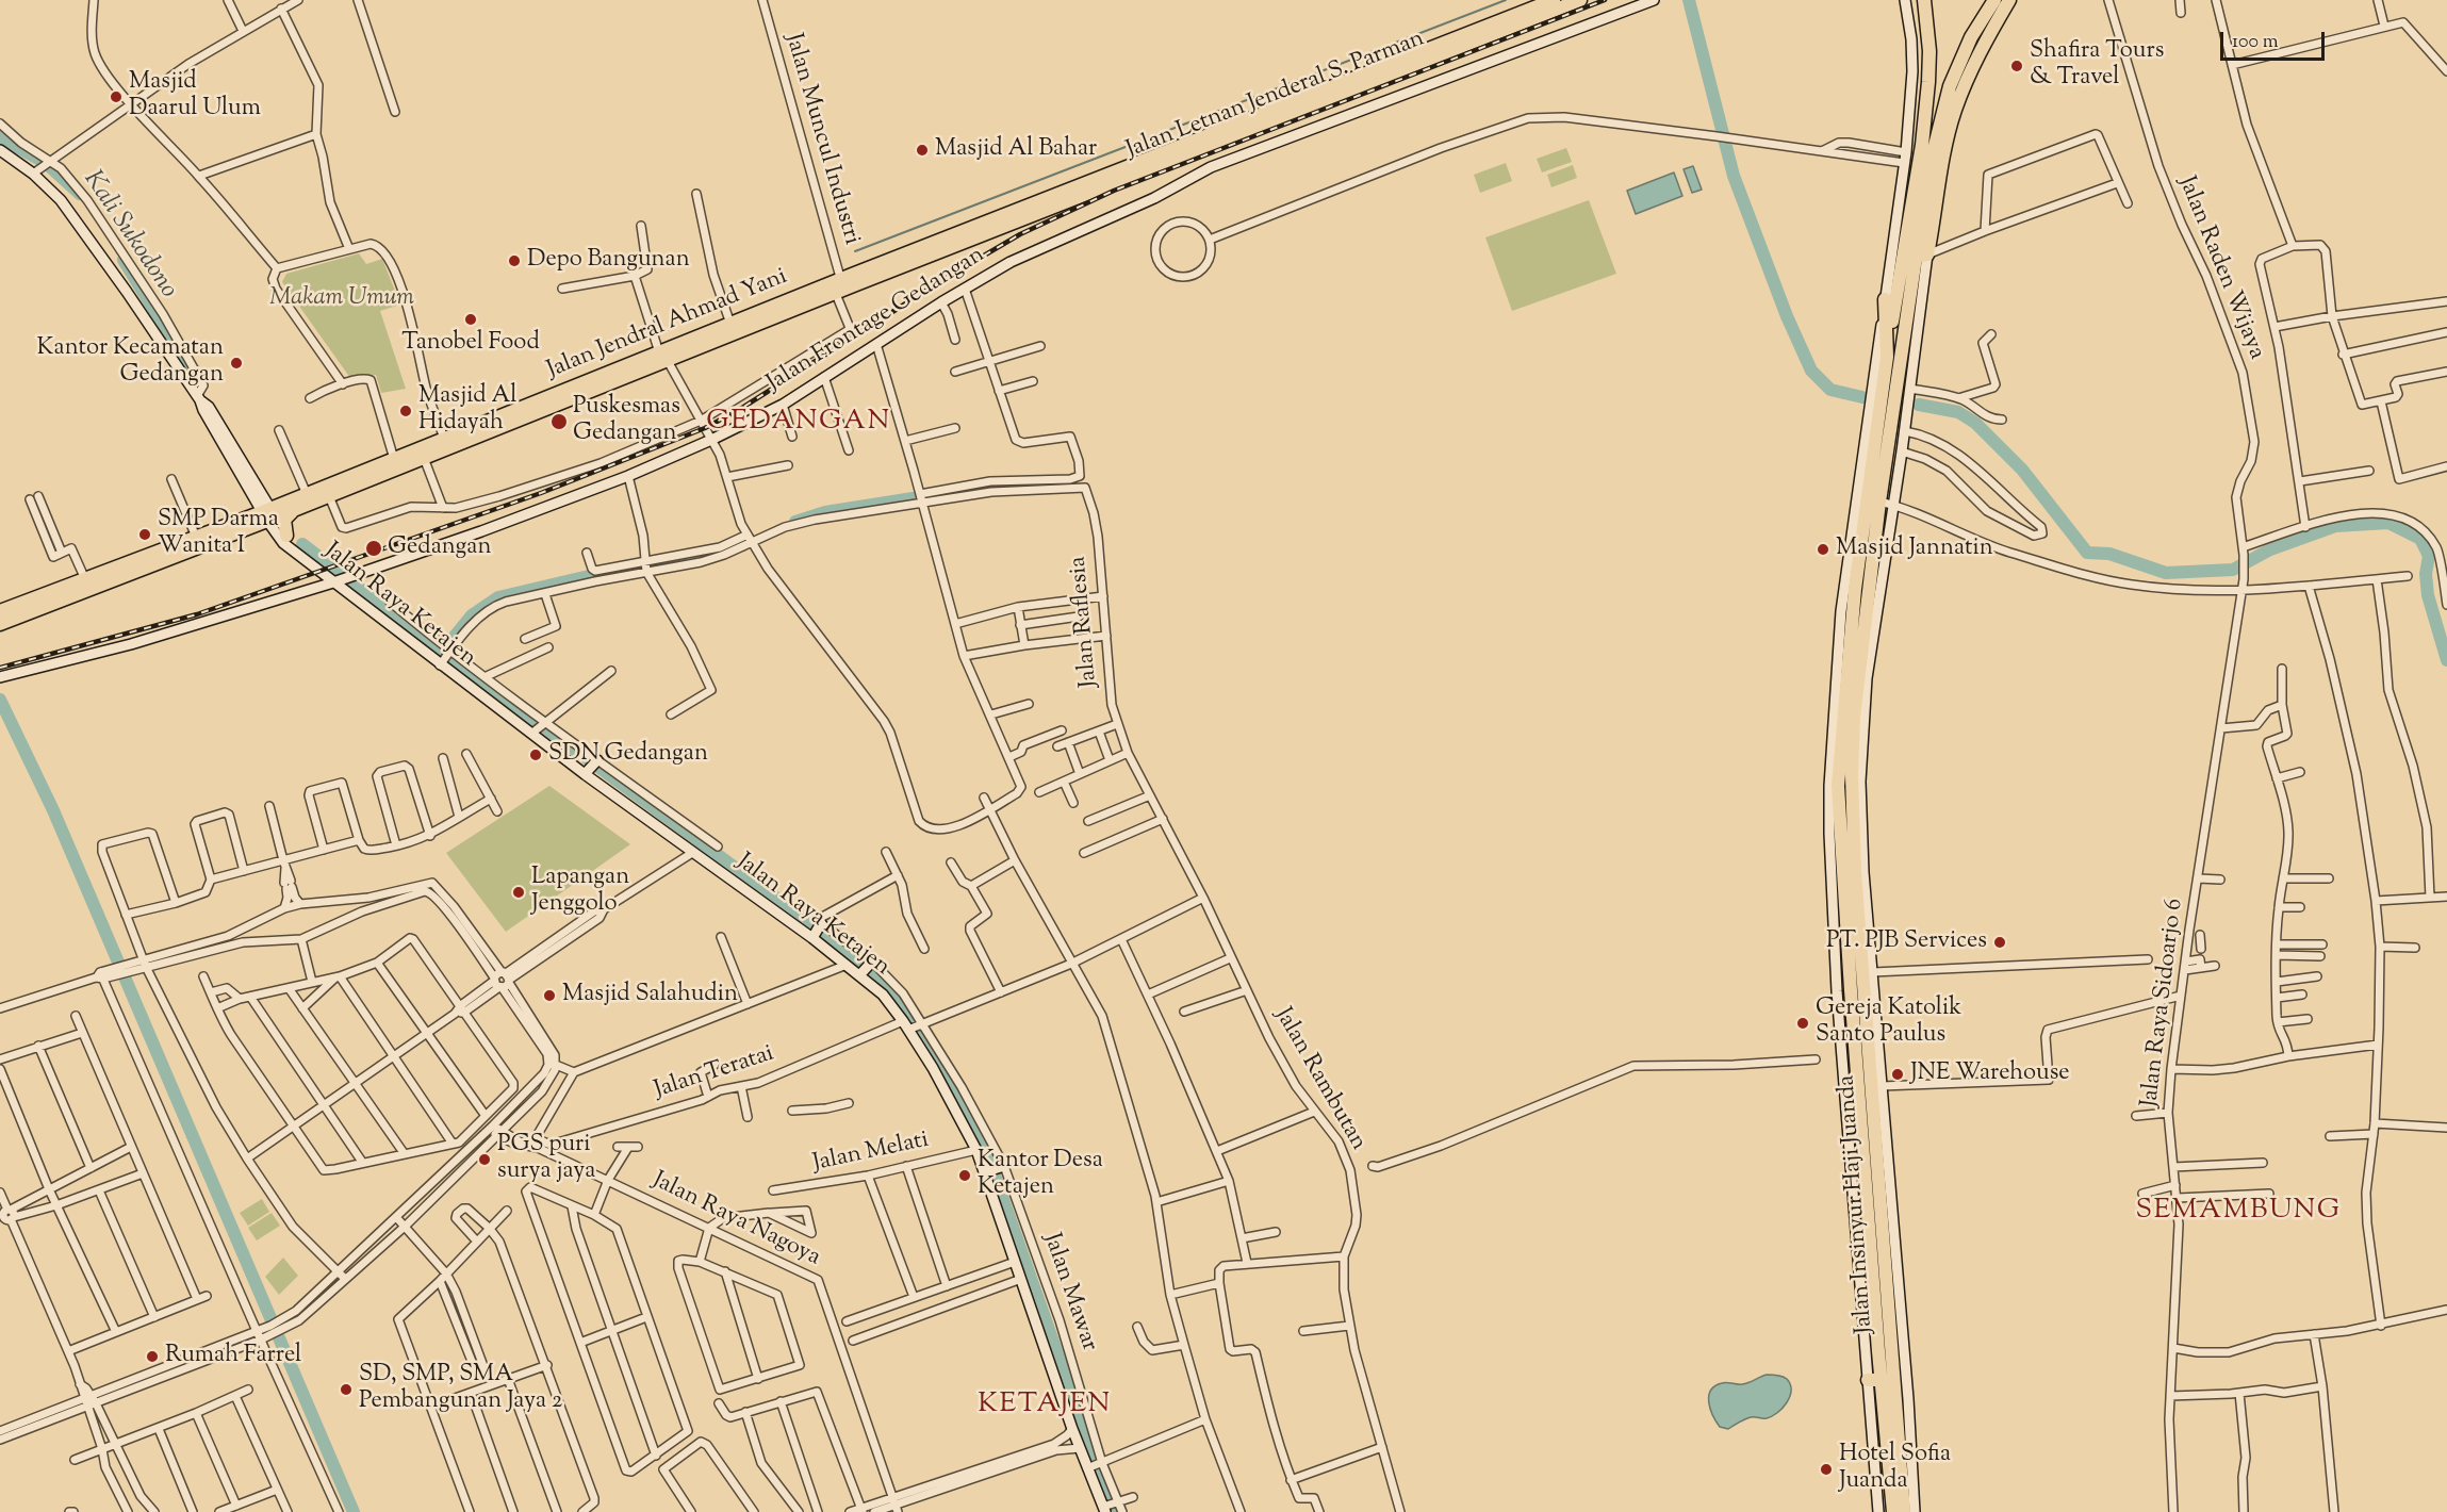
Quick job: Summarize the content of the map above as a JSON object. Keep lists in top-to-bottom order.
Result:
{
  "streets": {
    "highway": ["Jalan Letnan Jenderal S. Parman", "Jalan Jendral Ahmad Yani", "Jalan Insinyur Haji Juanda"],
    "street": [
      "Jalan Muncul Industri",
      "Jalan Raden Wijaya",
      "Jalan Frontage Gedangan",
      "Jalan Raya Ketajen",
      "Jalan Raflesia",
      "Jalan Raya Sidoarjo 6",
      "Jalan Teratai",
      "Jalan Rambutan",
      "Jalan Melati",
      "Jalan Raya Nagoya",
      "Jalan Mawar"
    ]
  },
  "crossings": [
    ["Jalan Letnan Jenderal S. Parman", "Jalan Muncul Industri"],
    ["Jalan Letnan Jenderal S. Parman", "Jalan Jendral Ahmad Yani"],
    ["Jalan Muncul Industri", "Jalan Jendral Ahmad Yani"],
    ["Jalan Raden Wijaya", "Jalan Raya Sidoarjo 6"],
    ["Jalan Frontage Gedangan", "Jalan Raya Ketajen"],
    ["Jalan Jendral Ahmad Yani", "Jalan Raya Ketajen"],
    ["Jalan Raya Ketajen", "Jalan Teratai"],
    ["Jalan Raya Ketajen", "Jalan Melati"],
    ["Jalan Raya Ketajen", "Jalan Mawar"],
    ["Jalan Raflesia", "Jalan Teratai"],
    ["Jalan Raflesia", "Jalan Rambutan"],
    ["Jalan Teratai", "Jalan Rambutan"],
    ["Jalan Teratai", "Jalan Raya Nagoya"],
    ["Jalan Teratai", "Jalan Mawar"]
  ],
  "districts": ["GEDANGAN", "SEMAMBUNG", "KETAJEN"],
  "water": ["Kali Sukodono"],
  "parks": ["Makam Umum"],
  "places": [
    "Shafira Tours & Travel",
    "Masjid Daarul Ulum",
    "Masjid Al Bahar",
    "Depo Bangunan",
    "Tanobel Food",
    "Kantor Kecamatan Gedangan",
    "Masjid Al Hidayah",
    "Puskesmas Gedangan",
    "SMP Darma Wanita I",
    "Gedangan",
    "Masjid Jannatin",
    "SDN Gedangan",
    "Lapangan Jenggolo",
    "PT. PJB Services",
    "Masjid Salahudin",
    "Gereja Katolik Santo Paulus",
    "JNE Warehouse",
    "PGS puri surya jaya",
    "Kantor Desa Ketajen",
    "Rumah Farrel",
    "SD, SMP, SMA Pembangunan Jaya 2",
    "Hotel Sofia Juanda"
  ],
  "scale_bar": "100 m"
}
